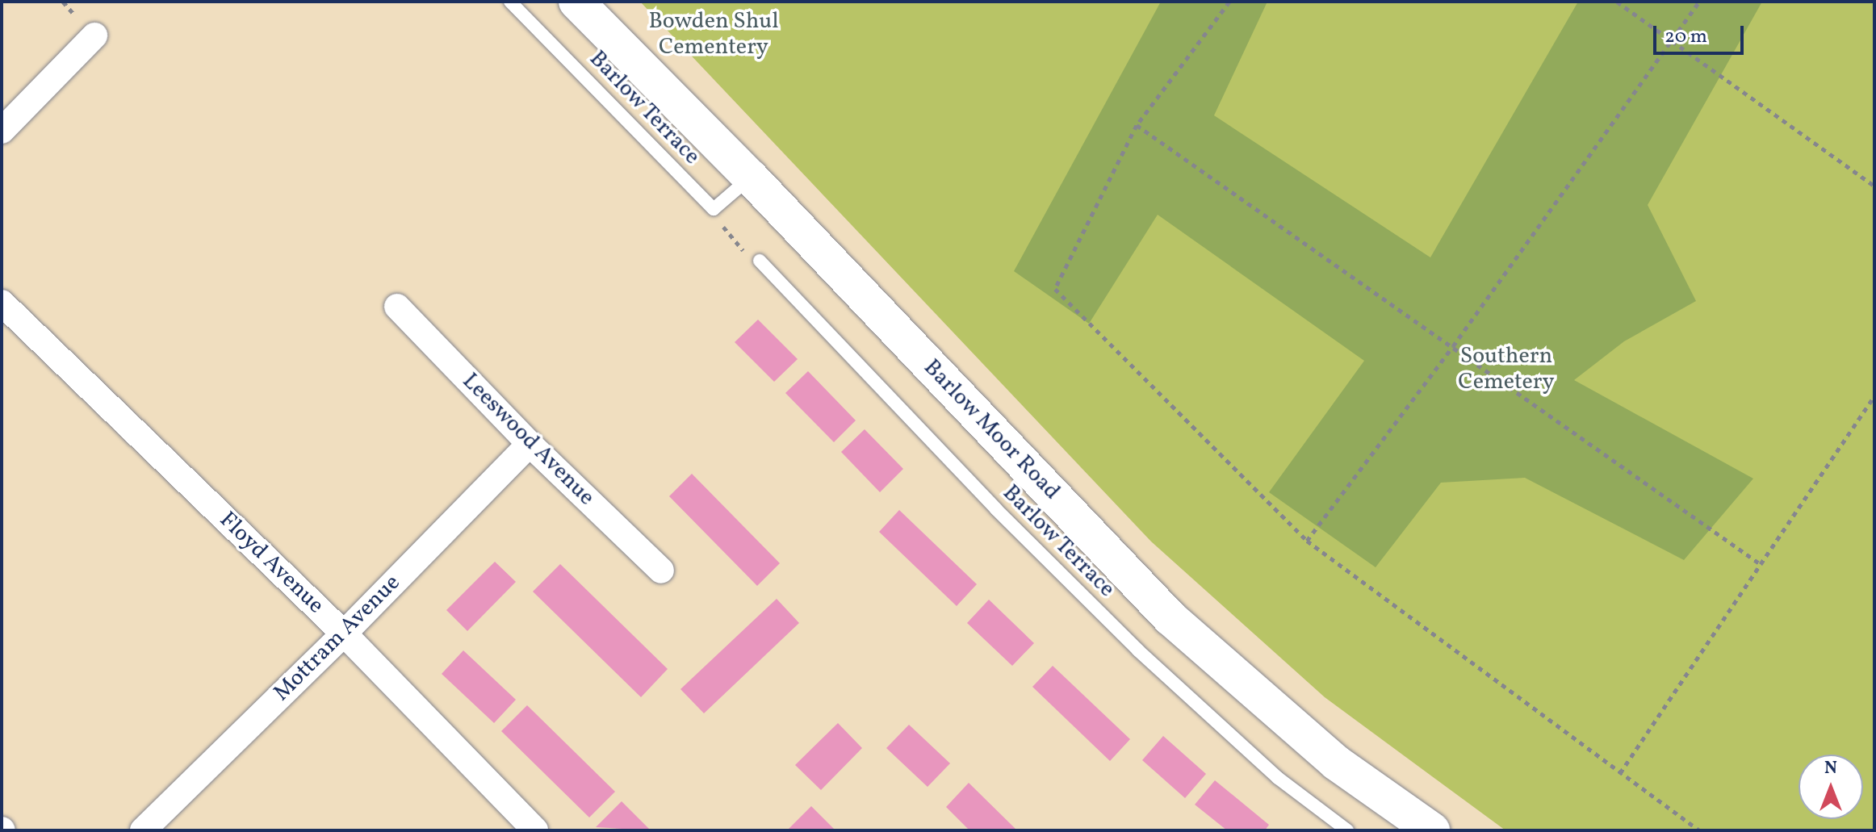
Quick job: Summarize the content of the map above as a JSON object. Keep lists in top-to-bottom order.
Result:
{
  "streets": {
    "main road": ["Barlow Moor Road"],
    "street": ["Leeswood Avenue", "Floyd Avenue", "Mottram Avenue"],
    "lane": ["Barlow Terrace"]
  },
  "crossings": [
    ["Leeswood Avenue", "Mottram Avenue"],
    ["Floyd Avenue", "Mottram Avenue"]
  ],
  "parks": ["Bowden Shul Cementery", "Southern Cemetery"],
  "scale_bar": "20 m",
  "north": "top"
}
